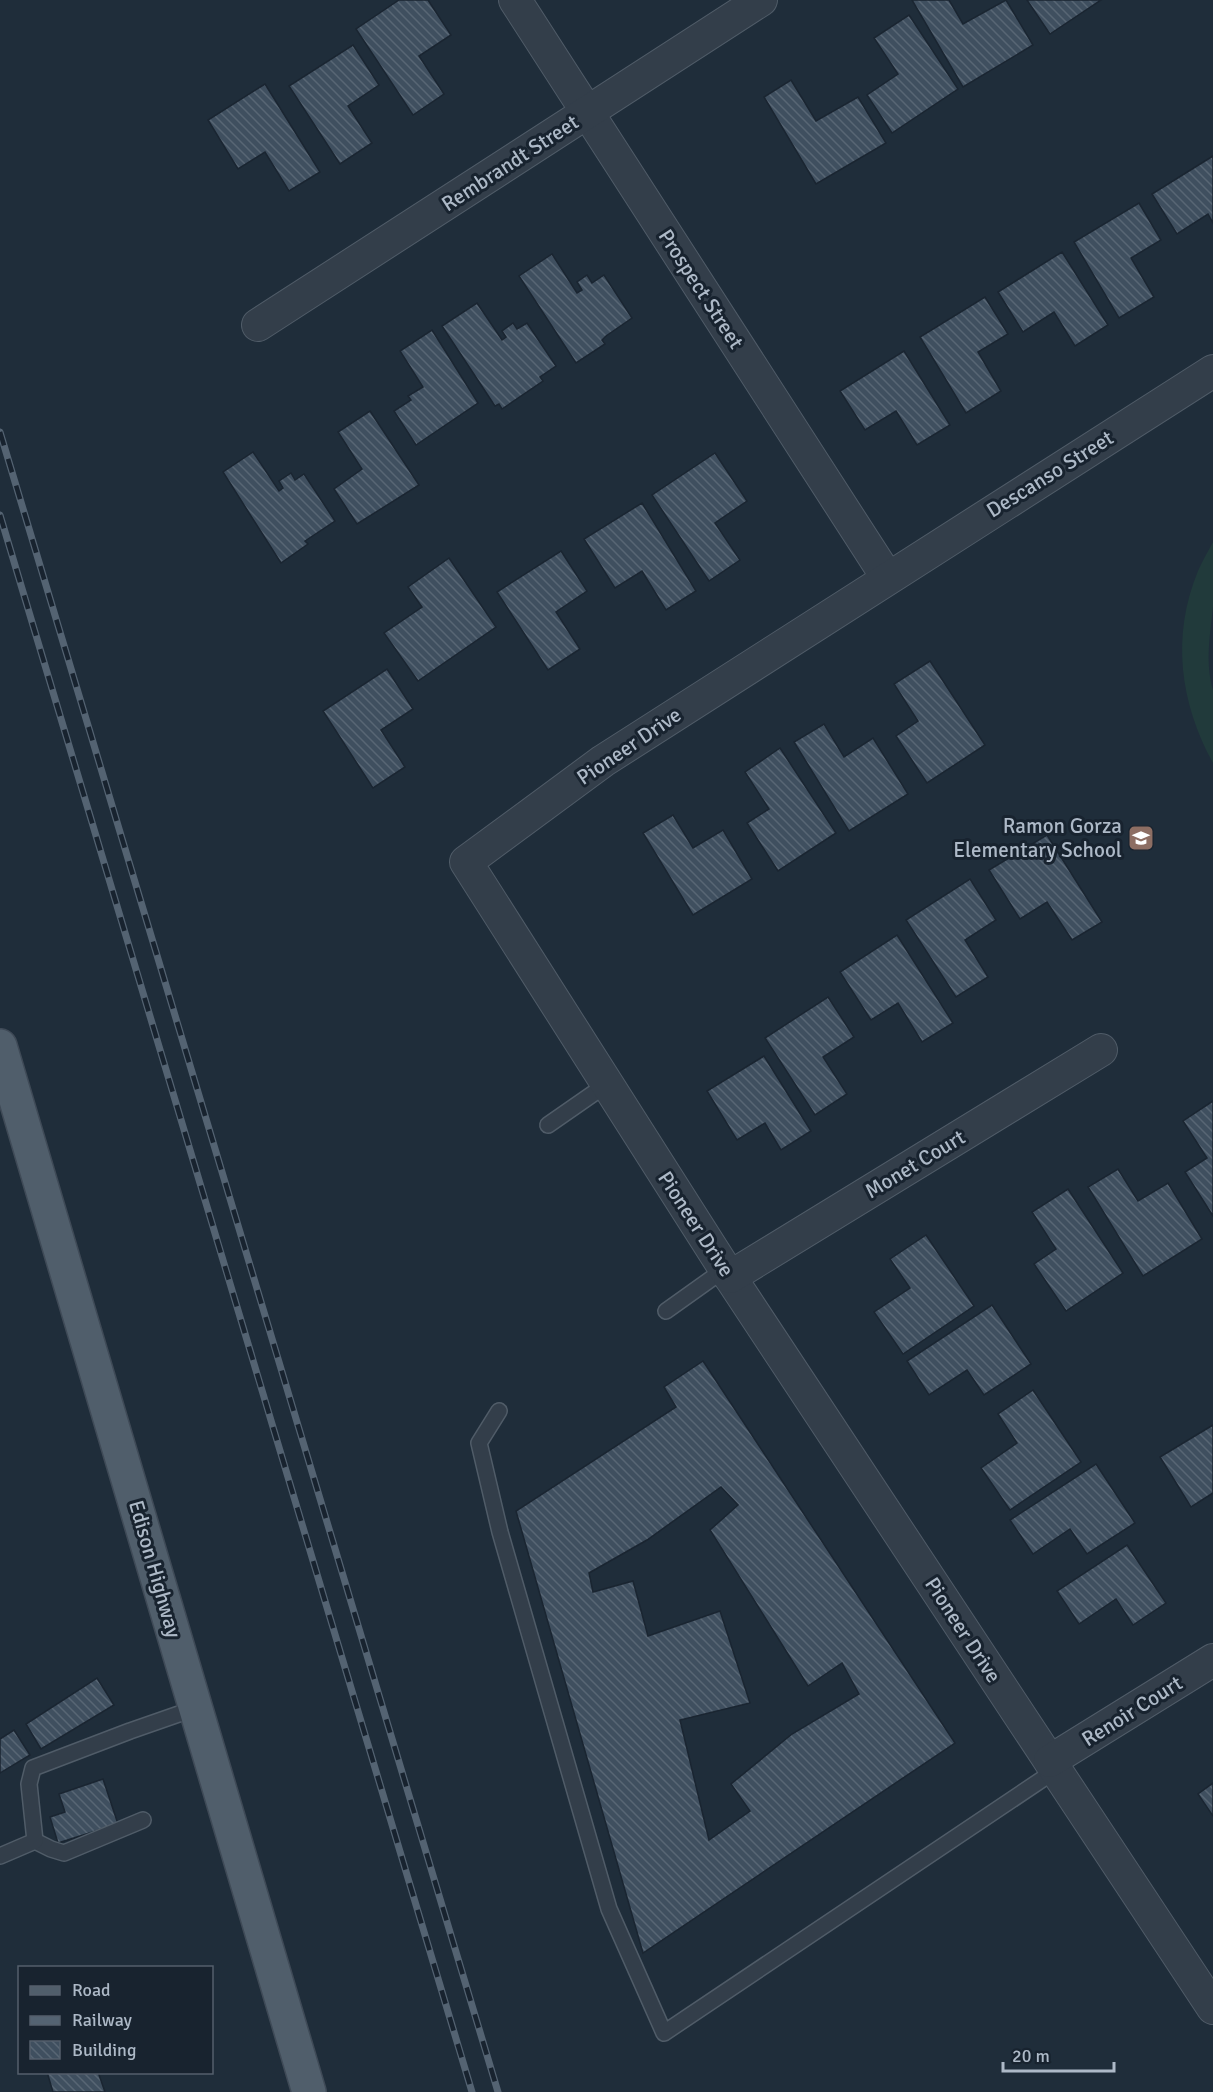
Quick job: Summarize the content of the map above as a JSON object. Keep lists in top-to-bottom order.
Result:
{
  "streets": {
    "main road": ["Edison Highway"],
    "street": [
      "Rembrandt Street",
      "Prospect Street",
      "Descanso Street",
      "Pioneer Drive",
      "Monet Court",
      "Renoir Court"
    ]
  },
  "crossings": [
    ["Rembrandt Street", "Prospect Street"],
    ["Prospect Street", "Descanso Street"],
    ["Prospect Street", "Pioneer Drive"],
    ["Descanso Street", "Pioneer Drive"],
    ["Pioneer Drive", "Monet Court"],
    ["Pioneer Drive", "Renoir Court"]
  ],
  "places": {
    "school or university": ["Ramon Gorza Elementary School"]
  },
  "legend": ["Road", "Railway", "Building"],
  "scale_bar": "20 m"
}
